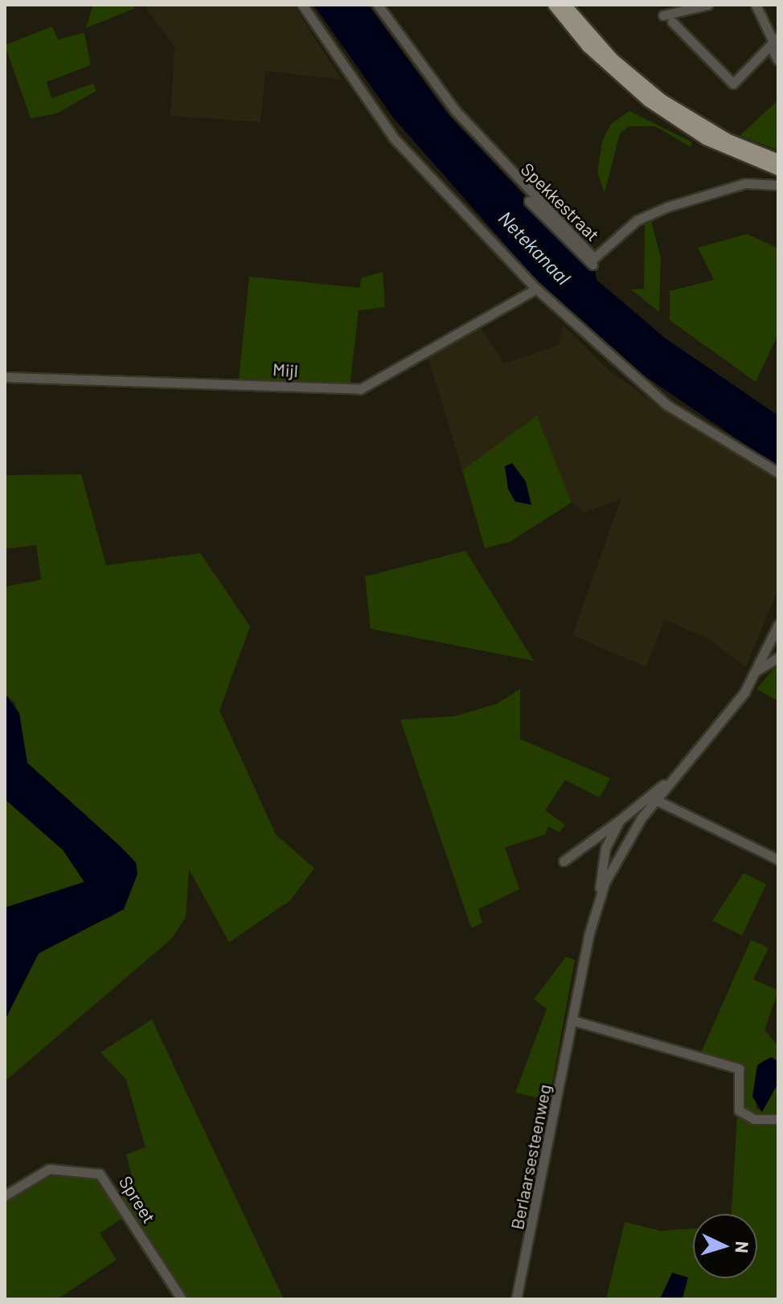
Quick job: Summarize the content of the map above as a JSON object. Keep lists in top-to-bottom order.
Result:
{
  "streets": {
    "street": [
      "Spekkestraat",
      "Mijl",
      "Berlaarsesteenweg",
      "Spreet"
    ]
  },
  "water": ["Netekanaal"],
  "north": "right"
}
